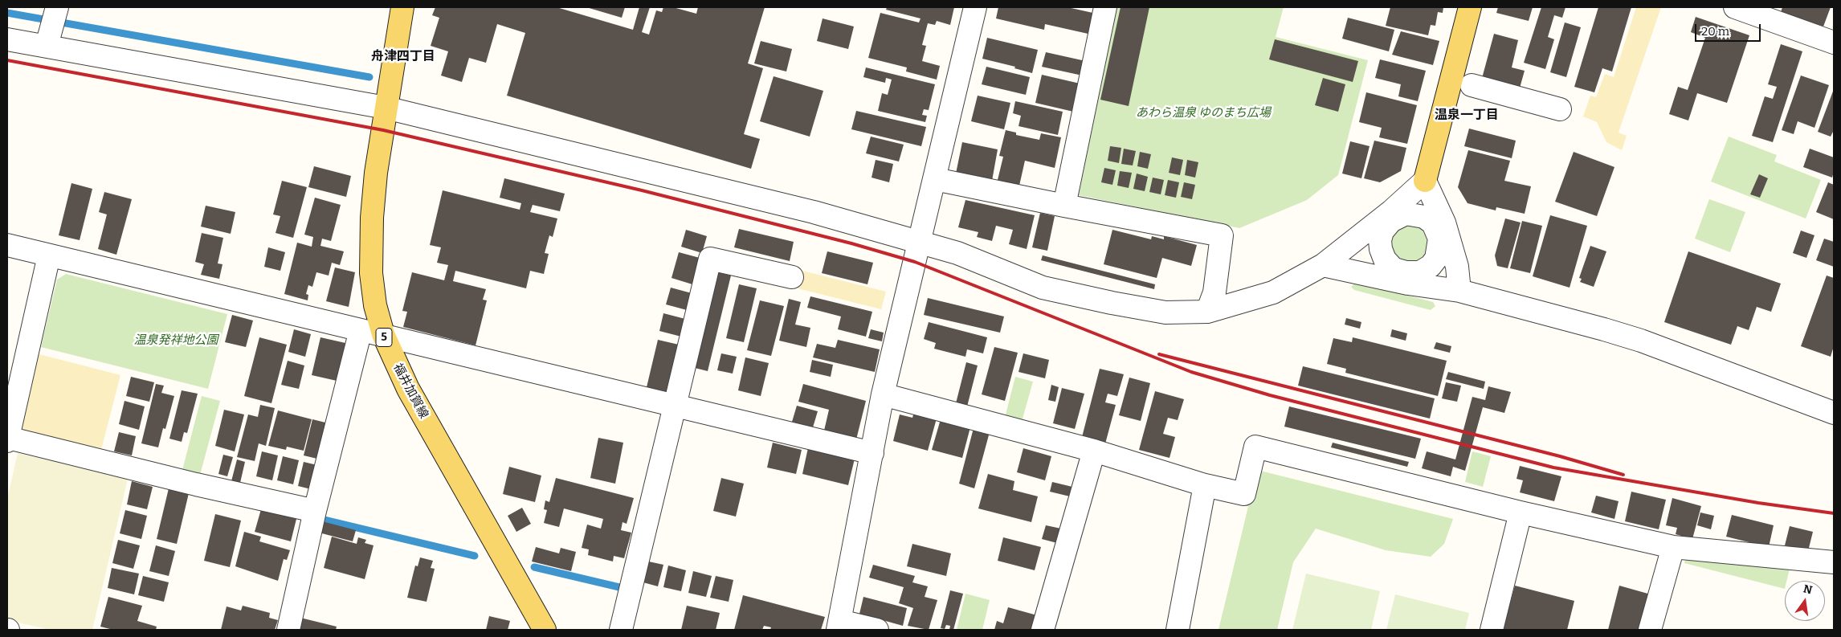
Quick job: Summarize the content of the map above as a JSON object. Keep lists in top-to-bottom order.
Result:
{
  "streets": {
    "main road": ["5", "福井加賀線"]
  },
  "districts": ["舟津四丁目", "温泉一丁目"],
  "parks": ["あわら温泉 ゆのまち広場", "温泉発祥地公園"],
  "scale_bar": "20 m",
  "north": "top"
}
